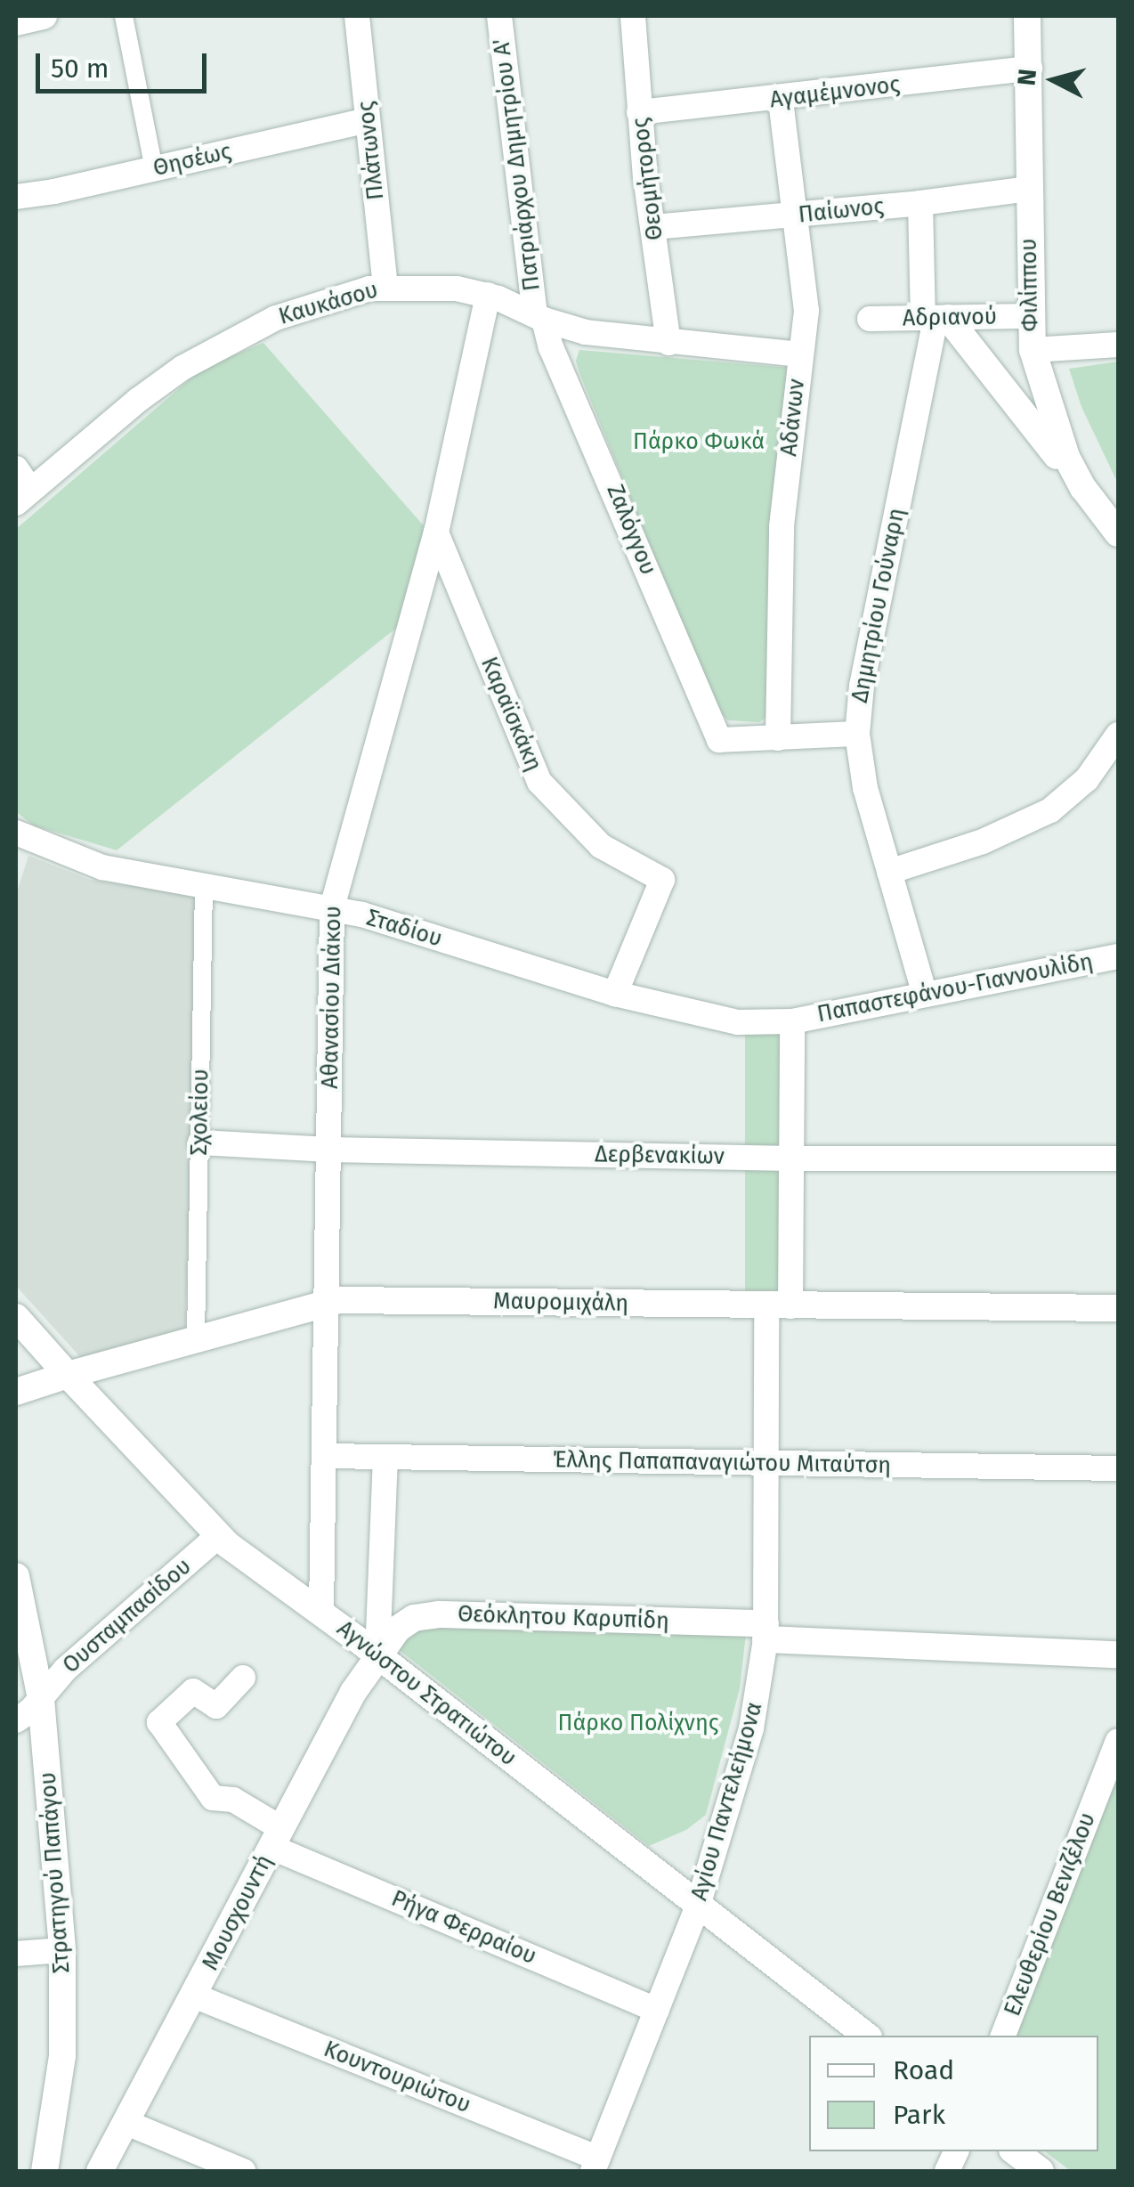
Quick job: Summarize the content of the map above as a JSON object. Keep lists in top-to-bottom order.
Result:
{
  "streets": {
    "street": [
      "Αγαμέμνονος",
      "Πλάτωνος",
      "Θησέως",
      "Πατριάρχου Δημητρίου Α'",
      "Θεομήτορος",
      "Παίωνος",
      "Φιλίππου",
      "Καυκάσου",
      "Αδριανού",
      "Αδάνων",
      "Ζαλόγγου",
      "Δημητρίου Γούναρη",
      "Καραϊσκάκη",
      "Σταδίου",
      "Παπαστεφάνου-Γιαννουλίδη",
      "Αθανασίου Διάκου",
      "Σχολείου",
      "Δερβενακίων",
      "Μαυρομιχάλη",
      "Έλλης Παπαπαναγιώτου Μιταύτση",
      "Ουσταμπασίδου",
      "Θεόκλητου Καρυπίδη",
      "Αγνώστου Στρατιώτου",
      "Αγίου Παντελεήμονα",
      "Στρατηγού Παπάγου",
      "Μουσχουντή",
      "Ελευθερίου Βενιζέλου",
      "Ρήγα Φερραίου",
      "Κουντουριώτου"
    ]
  },
  "crossings": [
    ["Αγαμέμνονος", "Θεομήτορος"],
    ["Αγαμέμνονος", "Φιλίππου"],
    ["Αγαμέμνονος", "Αδάνων"],
    ["Πλάτωνος", "Θησέως"],
    ["Πλάτωνος", "Καυκάσου"],
    ["Πατριάρχου Δημητρίου Α'", "Καυκάσου"],
    ["Πατριάρχου Δημητρίου Α'", "Ζαλόγγου"],
    ["Θεομήτορος", "Παίωνος"],
    ["Θεομήτορος", "Καυκάσου"],
    ["Παίωνος", "Φιλίππου"],
    ["Παίωνος", "Αδάνων"],
    ["Παίωνος", "Δημητρίου Γούναρη"],
    ["Φιλίππου", "Αδριανού"],
    ["Καυκάσου", "Αδάνων"],
    ["Καυκάσου", "Ζαλόγγου"],
    ["Καυκάσου", "Αθανασίου Διάκου"],
    ["Αδριανού", "Δημητρίου Γούναρη"],
    ["Αδάνων", "Ζαλόγγου"],
    ["Δημητρίου Γούναρη", "Παπαστεφάνου-Γιαννουλίδη"],
    ["Καραϊσκάκη", "Σταδίου"],
    ["Καραϊσκάκη", "Αθανασίου Διάκου"],
    ["Σταδίου", "Παπαστεφάνου-Γιαννουλίδη"],
    ["Σταδίου", "Αθανασίου Διάκου"],
    ["Σταδίου", "Σχολείου"],
    ["Σταδίου", "Αγίου Παντελεήμονα"],
    ["Παπαστεφάνου-Γιαννουλίδη", "Αγίου Παντελεήμονα"],
    ["Αθανασίου Διάκου", "Δερβενακίων"],
    ["Αθανασίου Διάκου", "Μαυρομιχάλη"],
    ["Αθανασίου Διάκου", "Έλλης Παπαπαναγιώτου Μιταύτση"],
    ["Αθανασίου Διάκου", "Αγνώστου Στρατιώτου"],
    ["Σχολείου", "Δερβενακίων"],
    ["Σχολείου", "Μαυρομιχάλη"],
    ["Δερβενακίων", "Αγίου Παντελεήμονα"],
    ["Μαυρομιχάλη", "Αγνώστου Στρατιώτου"],
    ["Μαυρομιχάλη", "Αγίου Παντελεήμονα"],
    ["Έλλης Παπαπαναγιώτου Μιταύτση", "Αγίου Παντελεήμονα"],
    ["Ουσταμπασίδου", "Αγνώστου Στρατιώτου"],
    ["Ουσταμπασίδου", "Στρατηγού Παπάγου"],
    ["Θεόκλητου Καρυπίδη", "Αγνώστου Στρατιώτου"],
    ["Θεόκλητου Καρυπίδη", "Αγίου Παντελεήμονα"],
    ["Θεόκλητου Καρυπίδη", "Μουσχουντή"],
    ["Αγνώστου Στρατιώτου", "Αγίου Παντελεήμονα"],
    ["Αγνώστου Στρατιώτου", "Μουσχουντή"],
    ["Αγίου Παντελεήμονα", "Ρήγα Φερραίου"],
    ["Αγίου Παντελεήμονα", "Κουντουριώτου"],
    ["Μουσχουντή", "Ρήγα Φερραίου"],
    ["Μουσχουντή", "Κουντουριώτου"]
  ],
  "parks": ["Πάρκο Φωκά", "Πάρκο Πολίχνης"],
  "legend": ["Road", "Park"],
  "scale_bar": "50 m",
  "north": "left"
}
